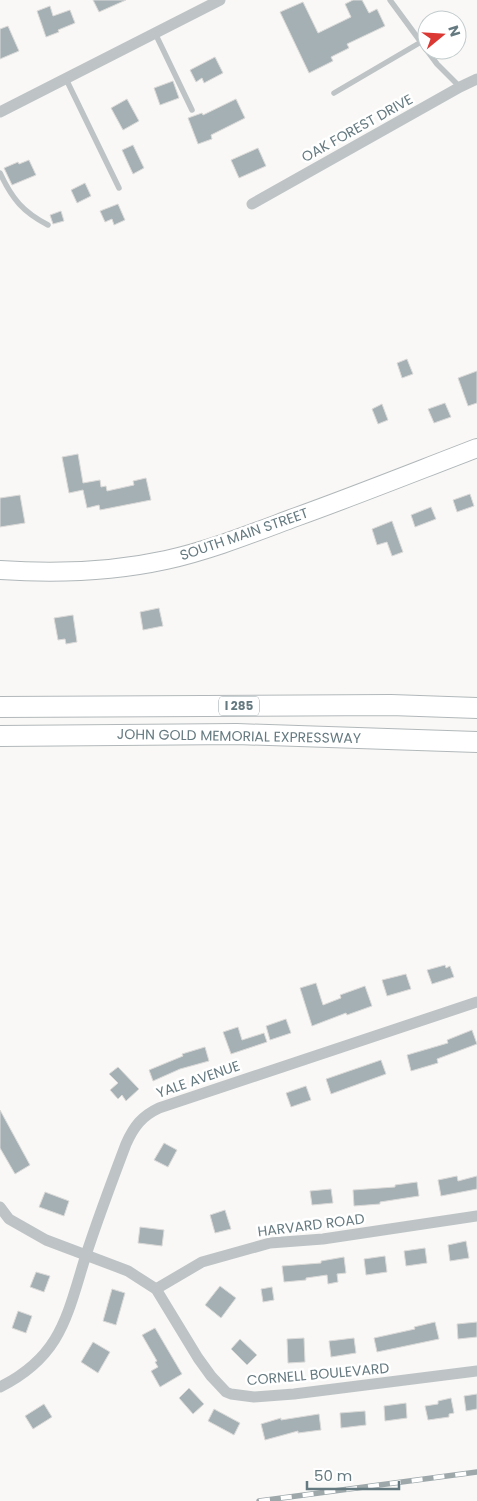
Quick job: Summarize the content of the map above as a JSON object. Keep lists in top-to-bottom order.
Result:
{
  "streets": {
    "highway": ["I 285", "JOHN GOLD MEMORIAL EXPRESSWAY"],
    "main road": ["SOUTH MAIN STREET"],
    "street": [
      "OAK FOREST DRIVE",
      "YALE AVENUE",
      "HARVARD ROAD",
      "CORNELL BOULEVARD"
    ]
  },
  "crossings": [
    ["YALE AVENUE", "CORNELL BOULEVARD"],
    ["HARVARD ROAD", "CORNELL BOULEVARD"]
  ],
  "scale_bar": "50 m",
  "north": "right"
}
